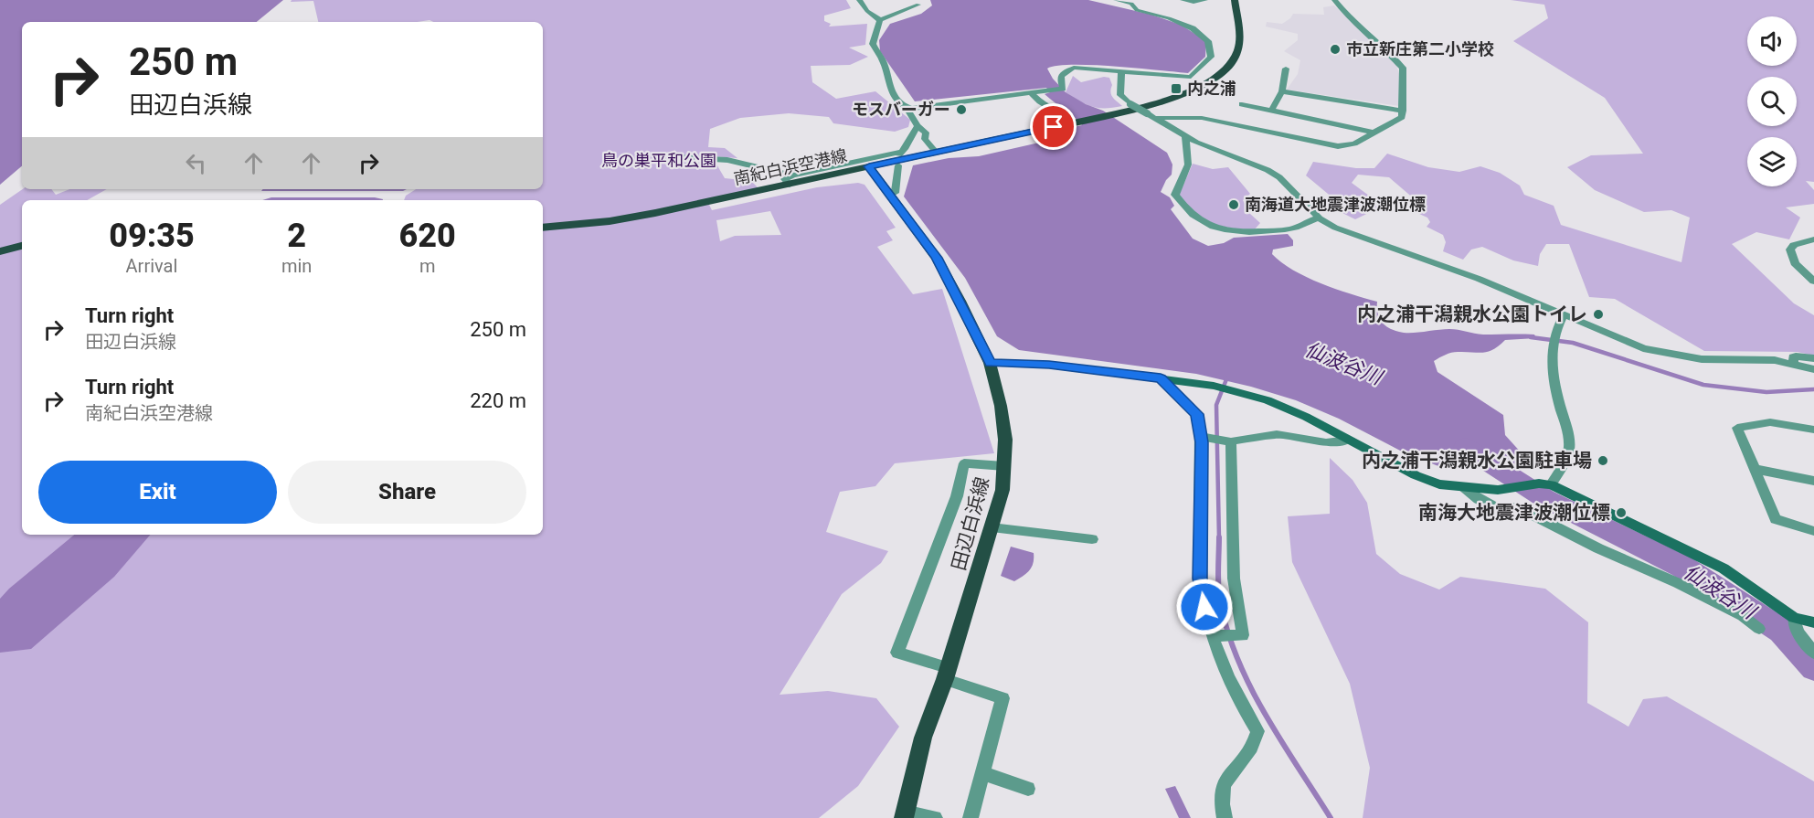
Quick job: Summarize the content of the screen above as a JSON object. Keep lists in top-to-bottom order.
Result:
{
  "streets": {
    "main road": ["南紀白浜空港線", "田辺白浜線"]
  },
  "crossings": [
    ["南紀白浜空港線", "田辺白浜線"]
  ],
  "water": ["仙波谷川"],
  "parks": ["鳥の巣平和公園"],
  "places": {
    "other": [
      "市立新庄第二小学校",
      "モスバーガー",
      "南海道大地震津波潮位標",
      "内之浦干潟親水公園トイレ",
      "内之浦干潟親水公園駐車場",
      "南海大地震津波潮位標"
    ],
    "transit": ["内之浦"]
  },
  "page": {
    "turn": ["250 m", "田辺白浜線"],
    "eta": [
      "09:35",
      "Arrival",
      "2",
      "min",
      "620",
      "m"
    ],
    "list": [
      {
        "name": "Turn right",
        "note": "田辺白浜線",
        "value": "250 m"
      },
      {
        "name": "Turn right",
        "note": "南紀白浜空港線",
        "value": "220 m"
      }
    ],
    "buttons": ["Exit", "Share"]
  }
}
